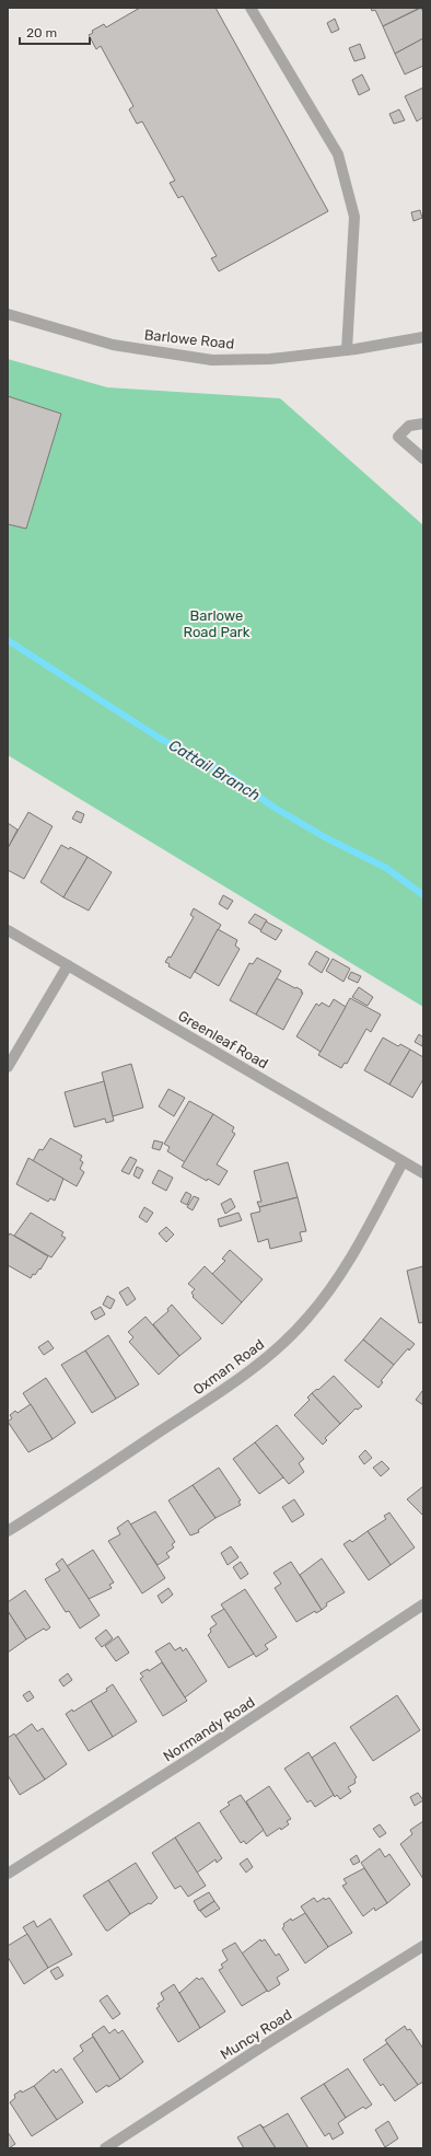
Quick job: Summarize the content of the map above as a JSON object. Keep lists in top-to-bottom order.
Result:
{
  "streets": {
    "street": [
      "Barlowe Road",
      "Greenleaf Road",
      "Oxman Road",
      "Normandy Road",
      "Muncy Road"
    ]
  },
  "crossings": [
    ["Greenleaf Road", "Oxman Road"]
  ],
  "water": ["Cattail Branch"],
  "parks": ["Barlowe Road Park"],
  "scale_bar": "20 m"
}
